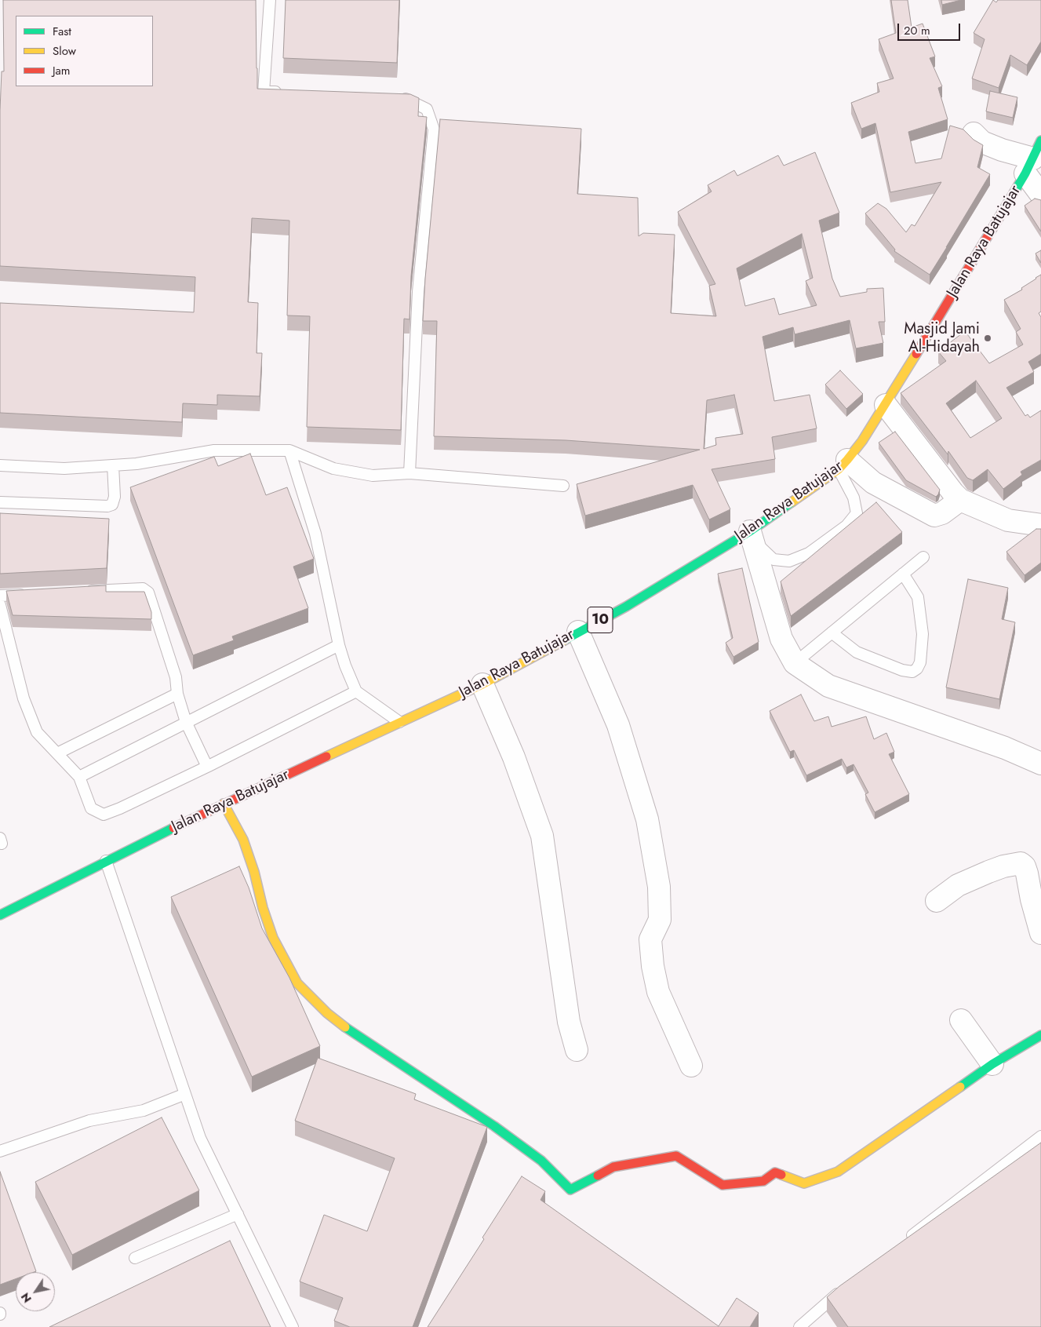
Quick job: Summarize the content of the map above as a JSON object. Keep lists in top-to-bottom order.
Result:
{
  "streets": {
    "main road": ["Jalan Raya Batujajar", "10"]
  },
  "places": ["Masjid Jami Al-Hidayah"],
  "legend": ["Fast", "Slow", "Jam"],
  "scale_bar": "20 m",
  "north": "bottom left"
}
